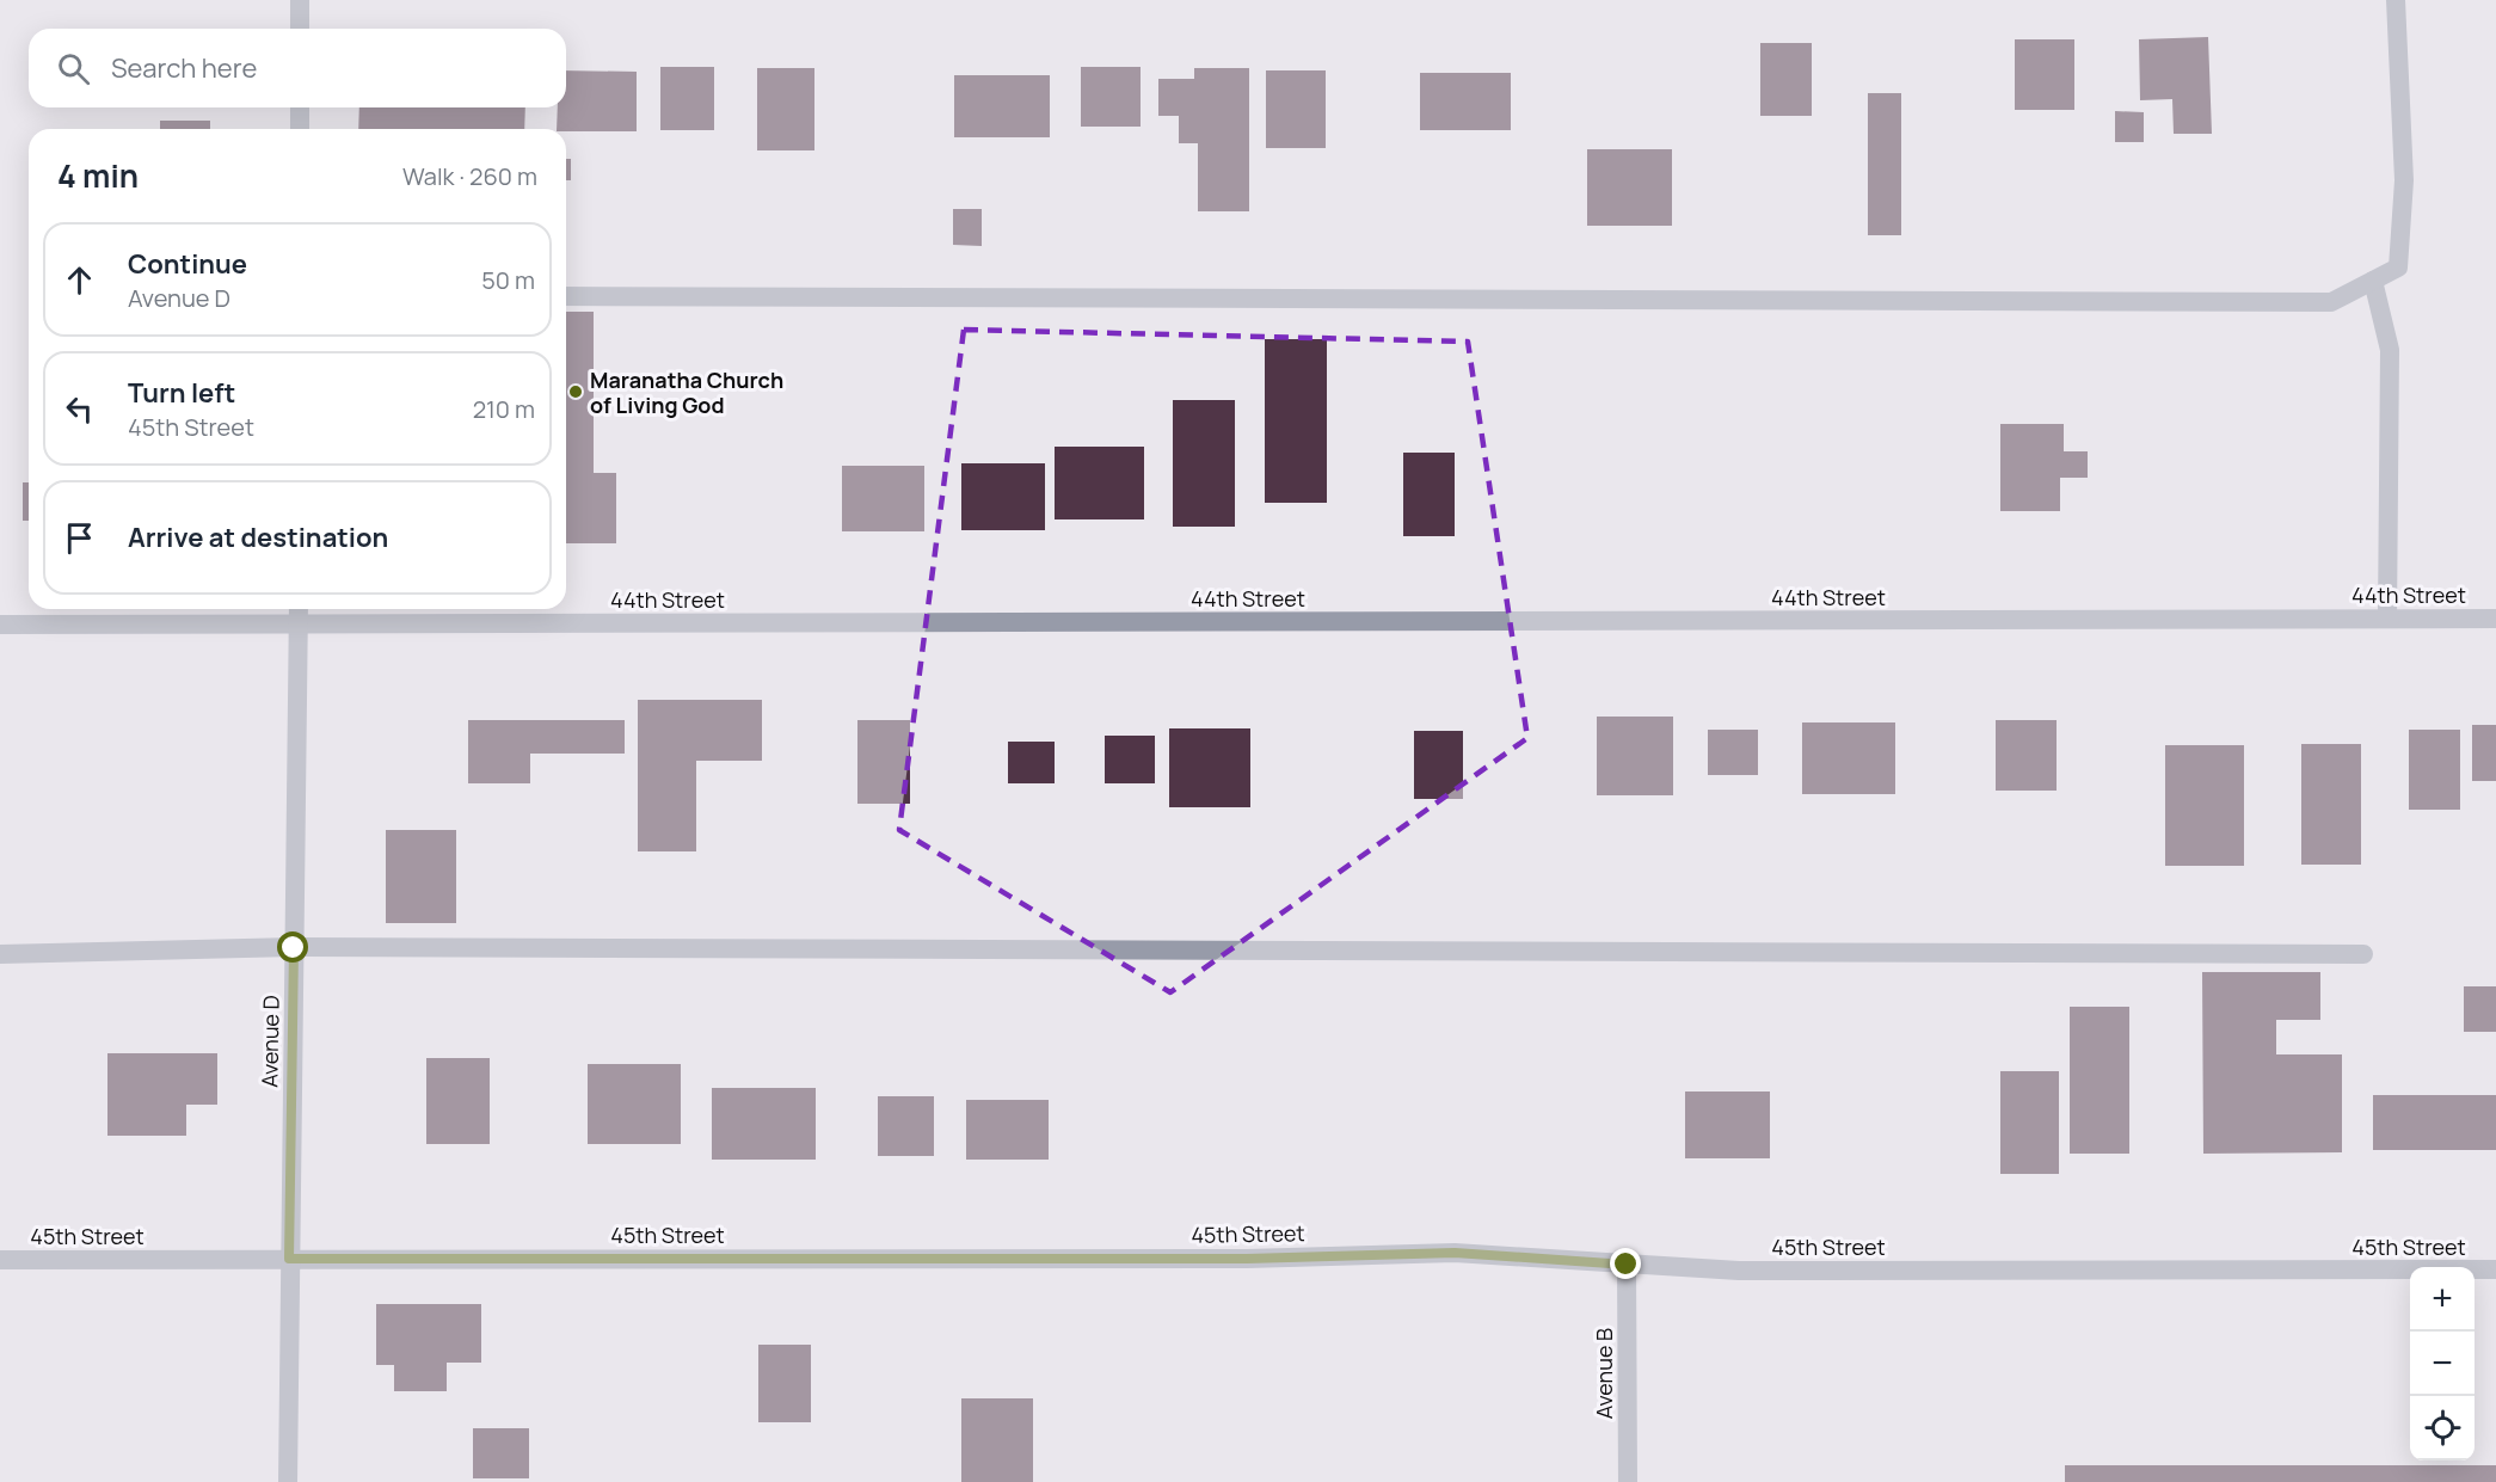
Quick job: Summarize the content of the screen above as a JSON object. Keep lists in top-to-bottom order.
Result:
{
  "streets": {
    "street": [
      "44th Street",
      "Avenue D",
      "45th Street",
      "Avenue B"
    ]
  },
  "crossings": [
    ["44th Street", "Avenue D"],
    ["Avenue D", "45th Street"],
    ["45th Street", "Avenue B"]
  ],
  "places": ["Maranatha Church of Living God"],
  "page": {
    "search": "Search here",
    "heading": ["4 min", "Walk · 260 m"],
    "list": [
      ["Continue", "Avenue D", "50 m"],
      ["Turn left", "45th Street", "210 m"],
      "Arrive at destination"
    ],
    "map_buttons": ["+", "−"]
  }
}
